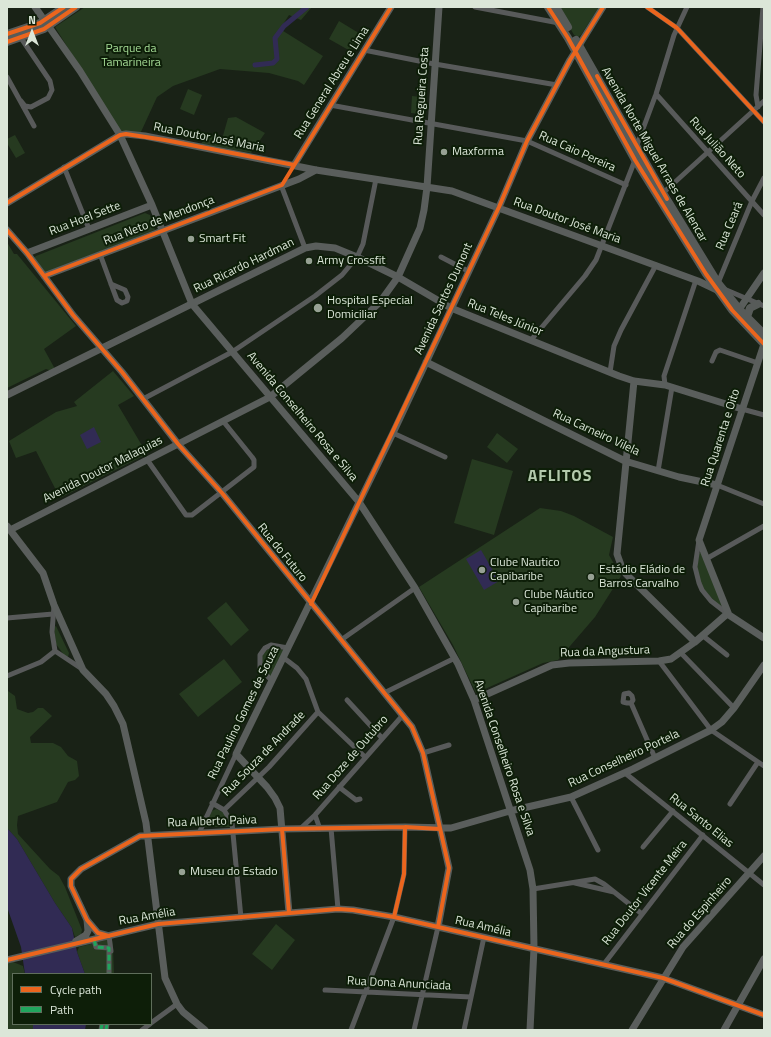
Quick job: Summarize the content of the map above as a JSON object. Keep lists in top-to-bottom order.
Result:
{
  "streets": {
    "main road": ["Avenida Norte Miguel Arraes de Alencar"],
    "street": [
      "Rua General Abreu e Lima",
      "Rua Regueira Costa",
      "Rua Doutor José Maria",
      "Rua Julião Neto",
      "Rua Caio Pereira",
      "Rua Hoel Sette",
      "Rua Neto de Mendonça",
      "Rua Ceará",
      "Rua Ricardo Hardman",
      "Avenida Santos Dumont",
      "Rua Teles Júnior",
      "Avenida Conselheiro Rosa e Silva",
      "Rua Carneiro Vilela",
      "Rua Quarenta e Oito",
      "Avenida Doutor Malaquias",
      "Rua do Futuro",
      "Rua da Angustura",
      "Rua Paulino Gomes de Souza",
      "Rua Souza de Andrade",
      "Rua Doze de Outubro",
      "Rua Conselheiro Portela",
      "Rua Santo Elias",
      "Rua Alberto Paiva",
      "Rua Doutor Vicente Meira",
      "Rua do Espinheiro",
      "Rua Amélia",
      "Rua Dona Anunciada"
    ]
  },
  "crossings": [
    ["Rua General Abreu e Lima", "Rua Doutor José Maria"],
    ["Rua General Abreu e Lima", "Rua Caio Pereira"],
    ["Rua Regueira Costa", "Rua Doutor José Maria"],
    ["Rua Regueira Costa", "Rua Caio Pereira"],
    ["Rua Regueira Costa", "Rua Teles Júnior"],
    ["Rua Regueira Costa", "Avenida Doutor Malaquias"],
    ["Rua Doutor José Maria", "Avenida Norte Miguel Arraes de Alencar"],
    ["Rua Doutor José Maria", "Rua Neto de Mendonça"],
    ["Rua Doutor José Maria", "Rua Ceará"],
    ["Rua Doutor José Maria", "Avenida Santos Dumont"],
    ["Rua Doutor José Maria", "Avenida Conselheiro Rosa e Silva"],
    ["Rua Julião Neto", "Rua Ceará"],
    ["Rua Caio Pereira", "Avenida Santos Dumont"],
    ["Avenida Norte Miguel Arraes de Alencar", "Rua Ceará"],
    ["Avenida Norte Miguel Arraes de Alencar", "Avenida Santos Dumont"],
    ["Avenida Norte Miguel Arraes de Alencar", "Rua Quarenta e Oito"],
    ["Rua Hoel Sette", "Avenida Conselheiro Rosa e Silva"],
    ["Rua Hoel Sette", "Rua do Futuro"],
    ["Rua Neto de Mendonça", "Avenida Conselheiro Rosa e Silva"],
    ["Rua Neto de Mendonça", "Rua do Futuro"],
    ["Rua Ricardo Hardman", "Rua Teles Júnior"],
    ["Rua Ricardo Hardman", "Avenida Conselheiro Rosa e Silva"],
    ["Rua Ricardo Hardman", "Rua do Futuro"],
    ["Avenida Santos Dumont", "Rua Teles Júnior"],
    ["Avenida Santos Dumont", "Avenida Conselheiro Rosa e Silva"],
    ["Avenida Santos Dumont", "Rua Carneiro Vilela"],
    ["Avenida Santos Dumont", "Rua do Futuro"],
    ["Avenida Santos Dumont", "Rua Paulino Gomes de Souza"],
    ["Rua Teles Júnior", "Rua Quarenta e Oito"],
    ["Rua Teles Júnior", "Avenida Doutor Malaquias"],
    ["Avenida Conselheiro Rosa e Silva", "Avenida Doutor Malaquias"],
    ["Avenida Conselheiro Rosa e Silva", "Rua da Angustura"],
    ["Avenida Conselheiro Rosa e Silva", "Rua Conselheiro Portela"],
    ["Avenida Conselheiro Rosa e Silva", "Rua Amélia"],
    ["Rua Carneiro Vilela", "Rua Quarenta e Oito"],
    ["Rua Quarenta e Oito", "Rua da Angustura"],
    ["Avenida Doutor Malaquias", "Rua do Futuro"],
    ["Rua do Futuro", "Rua Paulino Gomes de Souza"],
    ["Rua do Futuro", "Rua Doze de Outubro"],
    ["Rua do Futuro", "Rua Conselheiro Portela"],
    ["Rua do Futuro", "Rua Alberto Paiva"],
    ["Rua do Futuro", "Rua Amélia"],
    ["Rua Paulino Gomes de Souza", "Rua Alberto Paiva"],
    ["Rua Doze de Outubro", "Rua Alberto Paiva"],
    ["Rua Conselheiro Portela", "Rua Santo Elias"],
    ["Rua Conselheiro Portela", "Rua Alberto Paiva"],
    ["Rua Santo Elias", "Rua Doutor Vicente Meira"],
    ["Rua Santo Elias", "Rua do Espinheiro"],
    ["Rua Alberto Paiva", "Rua Amélia"],
    ["Rua Doutor Vicente Meira", "Rua Amélia"],
    ["Rua do Espinheiro", "Rua Amélia"]
  ],
  "districts": ["AFLITOS"],
  "parks": ["Parque da Tamarineira"],
  "places": [
    "Maxforma",
    "Smart Fit",
    "Army Crossfit",
    "Hospital Especial Domiciliar",
    "Clube Nautico Capibaribe",
    "Estádio Eládio de Barros Carvalho",
    "Clube Náutico Capibaribe",
    "Museu do Estado"
  ],
  "legend": ["Cycle path", "Path"],
  "north": "top"
}
